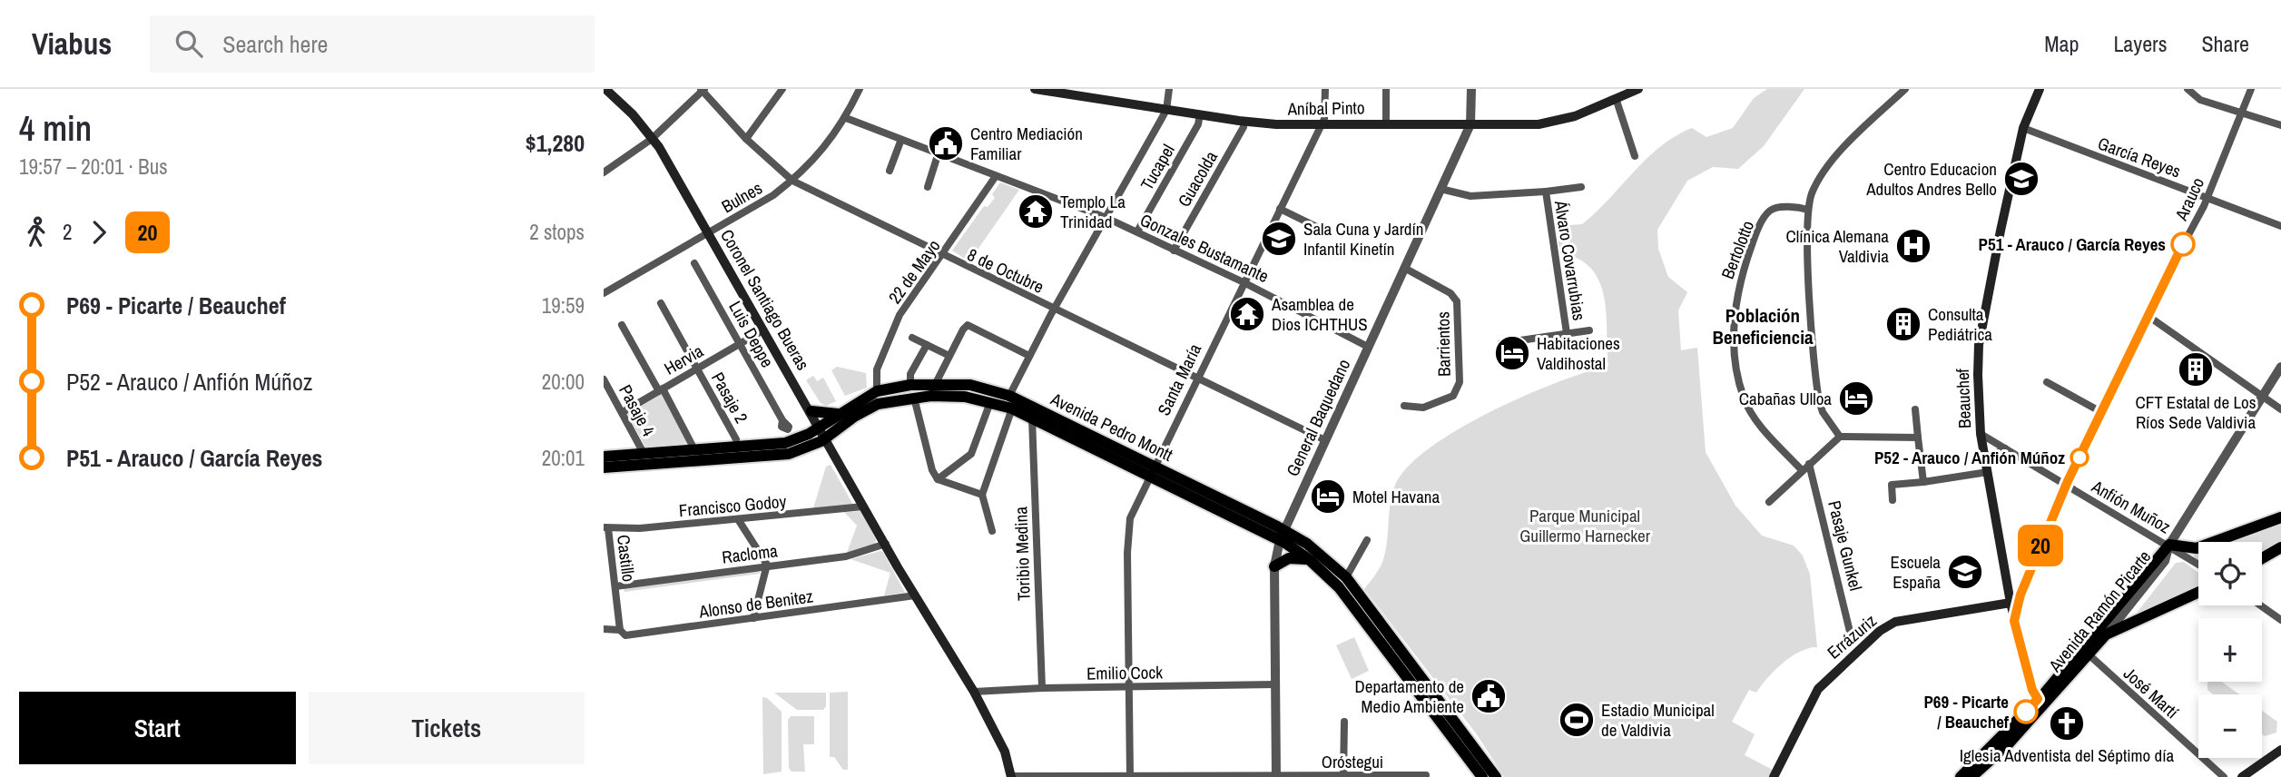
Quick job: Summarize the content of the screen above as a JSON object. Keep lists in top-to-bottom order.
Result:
{
  "streets": {
    "main road": [
      "Aníbal Pinto",
      "Coronel Santiago Bueras",
      "Beauchef",
      "Avenida Pedro Montt",
      "Avenida Ramón Picarte",
      "Errázuriz"
    ],
    "street": [
      "García Reyes",
      "Tucapel",
      "Guacolda",
      "Bulnes",
      "Arauco",
      "Gonzales Bustamante",
      "Bertolotto",
      "Álvaro Covarrubias",
      "8 de Octubre",
      "22 de Mayo",
      "Luis Deppe",
      "Barrientos",
      "Hervia",
      "Santa María",
      "Pasaje 2",
      "Pasaje 4",
      "General Baquedano",
      "Francisco Godoy",
      "Anfión Muñoz",
      "Pasaje Gunkel",
      "Racloma",
      "Toribio Medina",
      "Castillo",
      "Alonso de Benitez",
      "Emilio Cock",
      "José Martí",
      "Oróstegui"
    ]
  },
  "crossings": [
    ["Aníbal Pinto", "Tucapel"],
    ["Aníbal Pinto", "Guacolda"],
    ["Aníbal Pinto", "Santa María"],
    ["Aníbal Pinto", "General Baquedano"],
    ["García Reyes", "Arauco"],
    ["García Reyes", "Beauchef"],
    ["Tucapel", "Gonzales Bustamante"],
    ["Guacolda", "Gonzales Bustamante"],
    ["Bulnes", "Gonzales Bustamante"],
    ["Bulnes", "8 de Octubre"],
    ["Bulnes", "Coronel Santiago Bueras"],
    ["Arauco", "Beauchef"],
    ["Arauco", "Anfión Muñoz"],
    ["Arauco", "Errázuriz"],
    ["Gonzales Bustamante", "22 de Mayo"],
    ["Gonzales Bustamante", "Santa María"],
    ["Gonzales Bustamante", "General Baquedano"],
    ["Álvaro Covarrubias", "General Baquedano"],
    ["8 de Octubre", "22 de Mayo"],
    ["8 de Octubre", "Santa María"],
    ["8 de Octubre", "General Baquedano"],
    ["22 de Mayo", "Avenida Pedro Montt"],
    ["Coronel Santiago Bueras", "Hervia"],
    ["Coronel Santiago Bueras", "Avenida Pedro Montt"],
    ["Coronel Santiago Bueras", "Francisco Godoy"],
    ["Coronel Santiago Bueras", "Racloma"],
    ["Coronel Santiago Bueras", "Alonso de Benitez"],
    ["Coronel Santiago Bueras", "Emilio Cock"],
    ["Coronel Santiago Bueras", "Oróstegui"],
    ["Luis Deppe", "Hervia"],
    ["Barrientos", "General Baquedano"],
    ["Hervia", "Pasaje 2"],
    ["Hervia", "Pasaje 4"],
    ["Santa María", "Avenida Pedro Montt"],
    ["Santa María", "Emilio Cock"],
    ["Santa María", "Oróstegui"],
    ["Beauchef", "Anfión Muñoz"],
    ["Beauchef", "Avenida Ramón Picarte"],
    ["Beauchef", "Errázuriz"],
    ["Pasaje 4", "Avenida Pedro Montt"],
    ["General Baquedano", "Avenida Pedro Montt"],
    ["General Baquedano", "Emilio Cock"],
    ["General Baquedano", "Oróstegui"],
    ["Avenida Pedro Montt", "Toribio Medina"],
    ["Francisco Godoy", "Castillo"],
    ["Anfión Muñoz", "Avenida Ramón Picarte"],
    ["Racloma", "Castillo"],
    ["Toribio Medina", "Emilio Cock"],
    ["Castillo", "Alonso de Benitez"],
    ["Avenida Ramón Picarte", "José Martí"]
  ],
  "districts": ["Población Beneficiencia"],
  "parks": ["Parque Municipal Guillermo Harnecker"],
  "places": {
    "public building": ["Centro Mediación Familiar", "Departamento de Medio Ambiente"],
    "school or university": ["Centro Educacion Adultos Andres Bello", "Sala Cuna y Jardín Infantil Kinetín", "Escuela España"],
    "temple": ["Templo La Trinidad", "Asamblea de Dios ICHTHUS"],
    "other": ["P51 - Arauco / García Reyes", "P52 - Arauco / Anfión Múñoz", "P69 - Picarte / Beauchef"],
    "hospital": ["Clínica Alemana Valdivia"],
    "building": ["Consulta Pediátrica", "CFT Estatal de Los Ríos Sede Valdivia"],
    "hotel": ["Habitaciones Valdihostal", "Cabañas Ulloa", "Motel Havana"],
    "sports": ["Estadio Municipal de Valdivia"],
    "church": ["Iglesia Adventista del Séptimo día"]
  },
  "lines": ["bus line 20"],
  "page": {
    "header": "Viabus",
    "search": "Search here",
    "nav": ["Map", "Layers", "Share"],
    "heading": ["4 min", "19:57 – 20:01 · Bus", "$1,280"],
    "on_map": "20",
    "legs": ["2", "20", "2 stops"],
    "list": [
      {
        "name": "P69 - Picarte / Beauchef",
        "value": "19:59"
      },
      {
        "name": "P52 - Arauco / Anfión Múñoz",
        "value": "20:00"
      },
      {
        "name": "P51 - Arauco / García Reyes",
        "value": "20:01"
      }
    ],
    "map_buttons": ["+", "−"],
    "buttons": ["Start", "Tickets"]
  }
}
